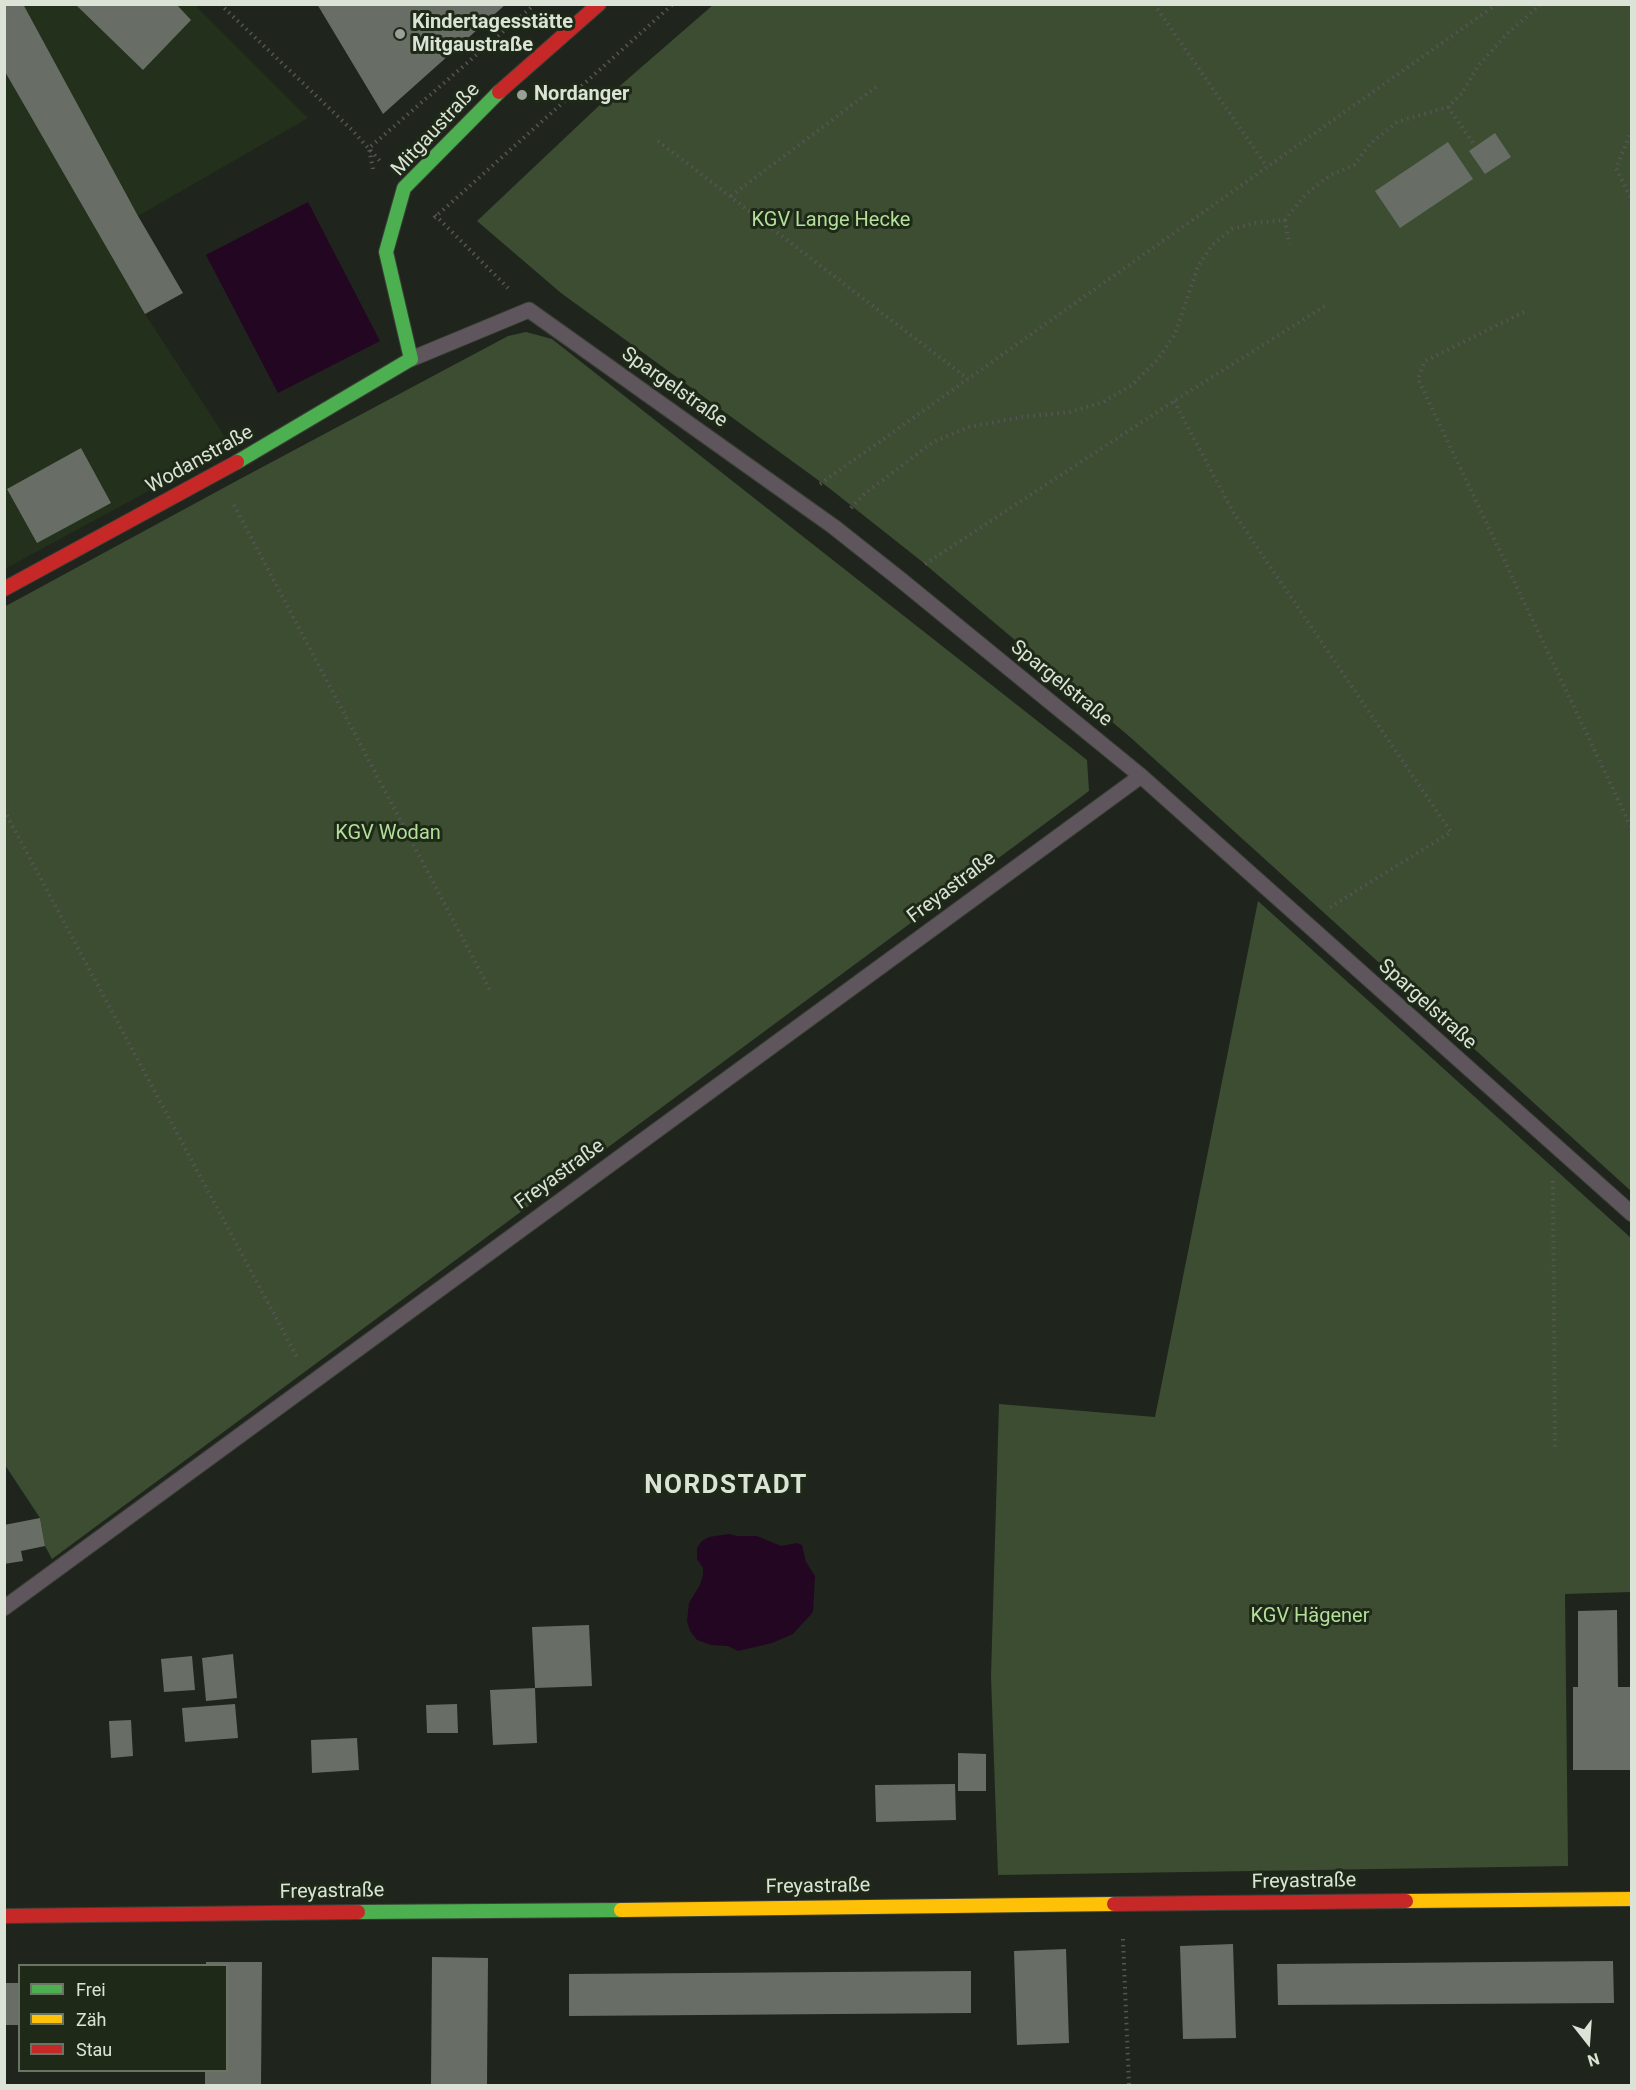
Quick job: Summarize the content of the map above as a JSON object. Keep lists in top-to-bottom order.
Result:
{
  "streets": {
    "street": ["Mitgaustraße", "Wodanstraße", "Freyastraße"],
    "lane": ["Spargelstraße"]
  },
  "crossings": [
    ["Mitgaustraße", "Wodanstraße"],
    ["Spargelstraße", "Freyastraße"]
  ],
  "districts": ["NORDSTADT"],
  "parks": ["KGV Lange Hecke", "KGV Wodan", "KGV Hägener"],
  "places": ["Kindertagesstätte Mitgaustraße", "Nordanger"],
  "legend": ["Frei", "Zäh", "Stau"],
  "north": "bottom"
}
